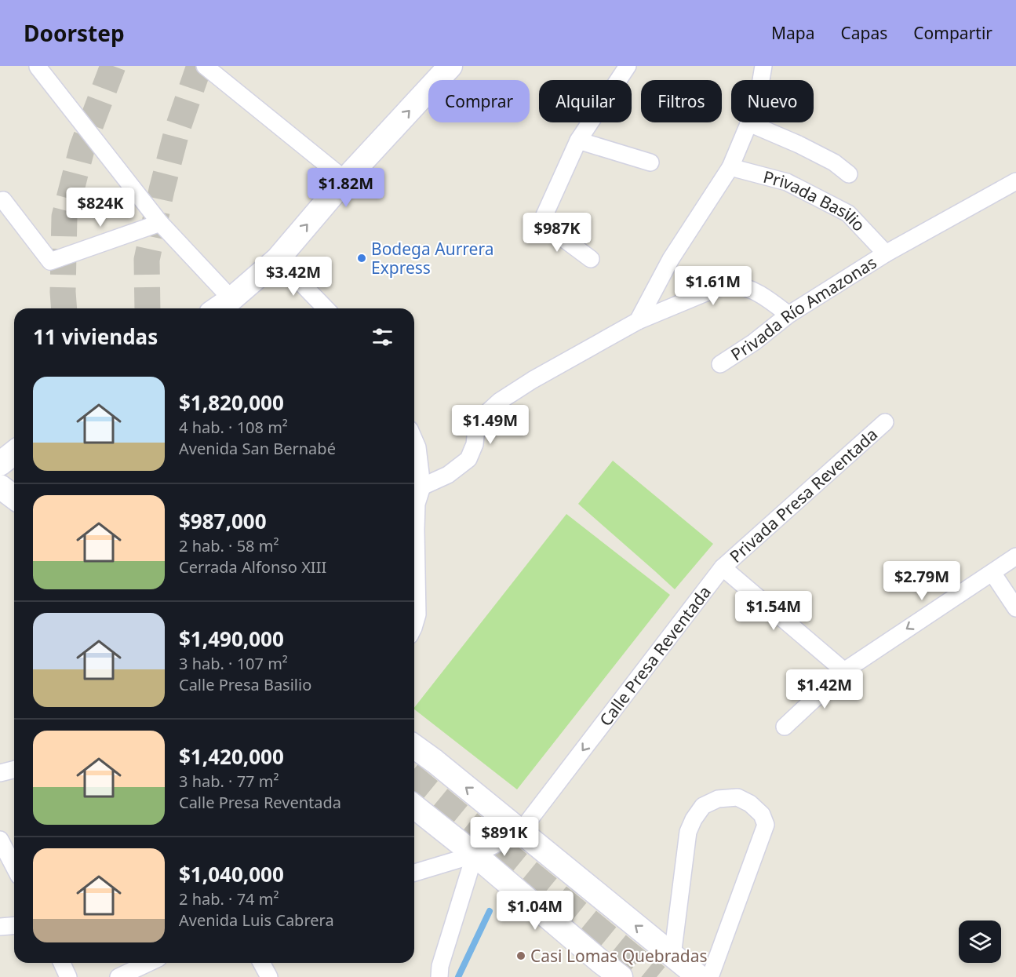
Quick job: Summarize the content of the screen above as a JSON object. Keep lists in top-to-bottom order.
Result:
{
  "streets": {
    "street": [
      "Privada Basilio",
      "Privada Río Amazonas",
      "Privada Presa Reventada",
      "Calle Presa Reventada"
    ]
  },
  "crossings": [
    ["Privada Basilio", "Privada Río Amazonas"],
    ["Privada Presa Reventada", "Calle Presa Reventada"]
  ],
  "one_way": ["Calle Presa Reventada"],
  "places": ["Bodega Aurrera Express", "Casi Lomas Quebradas"],
  "page": {
    "header": "Doorstep",
    "nav": ["Mapa", "Capas", "Compartir"],
    "chip": [
      "Comprar",
      "Alquilar",
      "Filtros",
      "Nuevo"
    ],
    "price": [
      "$1.82M",
      "$824K",
      "$987K",
      "$3.42M",
      "$1.61M",
      "$1.49M",
      "$2.79M",
      "$1.54M",
      "$1.42M",
      "$891K",
      "$1.04M"
    ],
    "heading": "11 viviendas",
    "list": [
      {
        "name": "$1,820,000",
        "note": "4 hab. · 108 m² · Avenida San Bernabé"
      },
      {
        "name": "$987,000",
        "note": "2 hab. · 58 m² · Cerrada Alfonso XIII"
      },
      {
        "name": "$1,490,000",
        "note": "3 hab. · 107 m² · Calle Presa Basilio"
      },
      {
        "name": "$1,420,000",
        "note": "3 hab. · 77 m² · Calle Presa Reventada"
      },
      {
        "name": "$1,040,000",
        "note": "2 hab. · 74 m² · Avenida Luis Cabrera"
      }
    ]
  }
}
